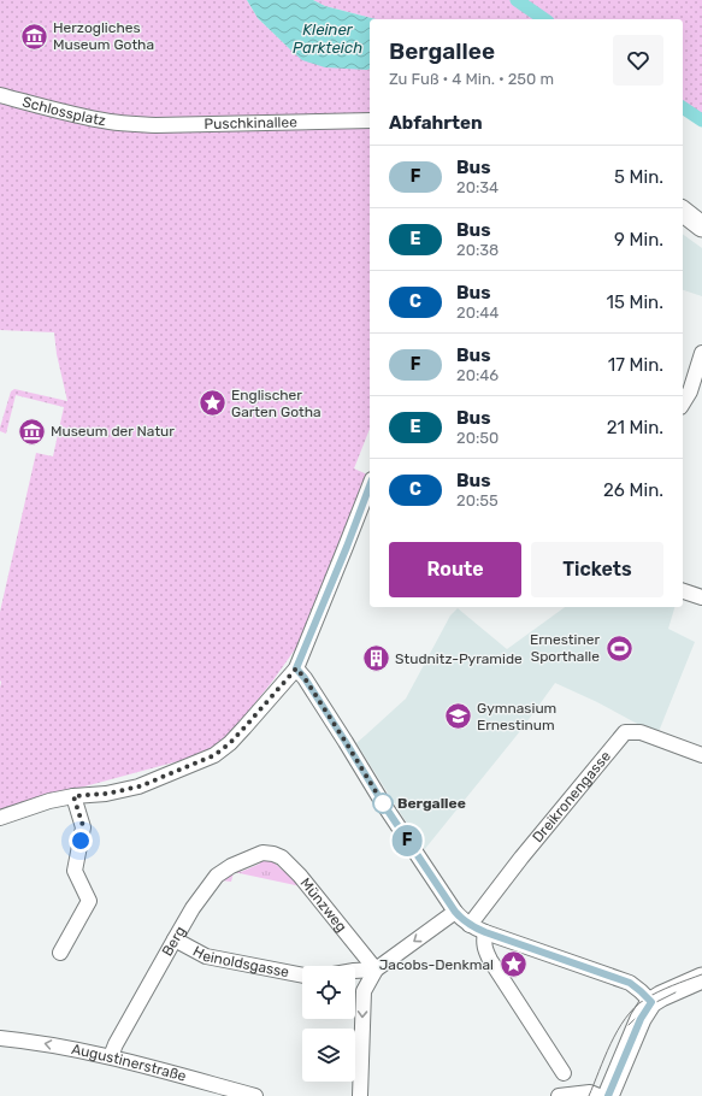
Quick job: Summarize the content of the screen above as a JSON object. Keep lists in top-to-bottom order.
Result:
{
  "streets": {
    "street": [
      "Schlossplatz",
      "Puschkinallee",
      "Dreikronengasse",
      "Münzweg",
      "Berg",
      "Heinoldsgasse",
      "Augustinerstraße"
    ]
  },
  "crossings": [
    ["Schlossplatz", "Puschkinallee"],
    ["Münzweg", "Berg"],
    ["Berg", "Heinoldsgasse"],
    ["Berg", "Augustinerstraße"]
  ],
  "one_way": ["Augustinerstraße"],
  "water": ["Kleiner Parkteich"],
  "places": {
    "museum": ["Herzogliches Museum Gotha", "Museum der Natur"],
    "place": ["Englischer Garten Gotha", "Jacobs-Denkmal"],
    "sports": ["Ernestiner Sporthalle"],
    "building": ["Studnitz-Pyramide"],
    "school or university": ["Gymnasium Ernestinum"],
    "other": ["Bergallee"]
  },
  "lines": ["bus line F"],
  "page": {
    "on_map": "F",
    "heading": [
      ["Bergallee", "Zu Fuß · 4 Min. · 250 m"],
      "Abfahrten"
    ],
    "list": [
      {
        "mark": "F",
        "name": "Bus",
        "note": "20:34",
        "value": "5 Min."
      },
      {
        "mark": "E",
        "name": "Bus",
        "note": "20:38",
        "value": "9 Min."
      },
      {
        "mark": "C",
        "name": "Bus",
        "note": "20:44",
        "value": "15 Min."
      },
      {
        "mark": "F",
        "name": "Bus",
        "note": "20:46",
        "value": "17 Min."
      },
      {
        "mark": "E",
        "name": "Bus",
        "note": "20:50",
        "value": "21 Min."
      },
      {
        "mark": "C",
        "name": "Bus",
        "note": "20:55",
        "value": "26 Min."
      }
    ],
    "buttons": ["Route", "Tickets"]
  }
}
